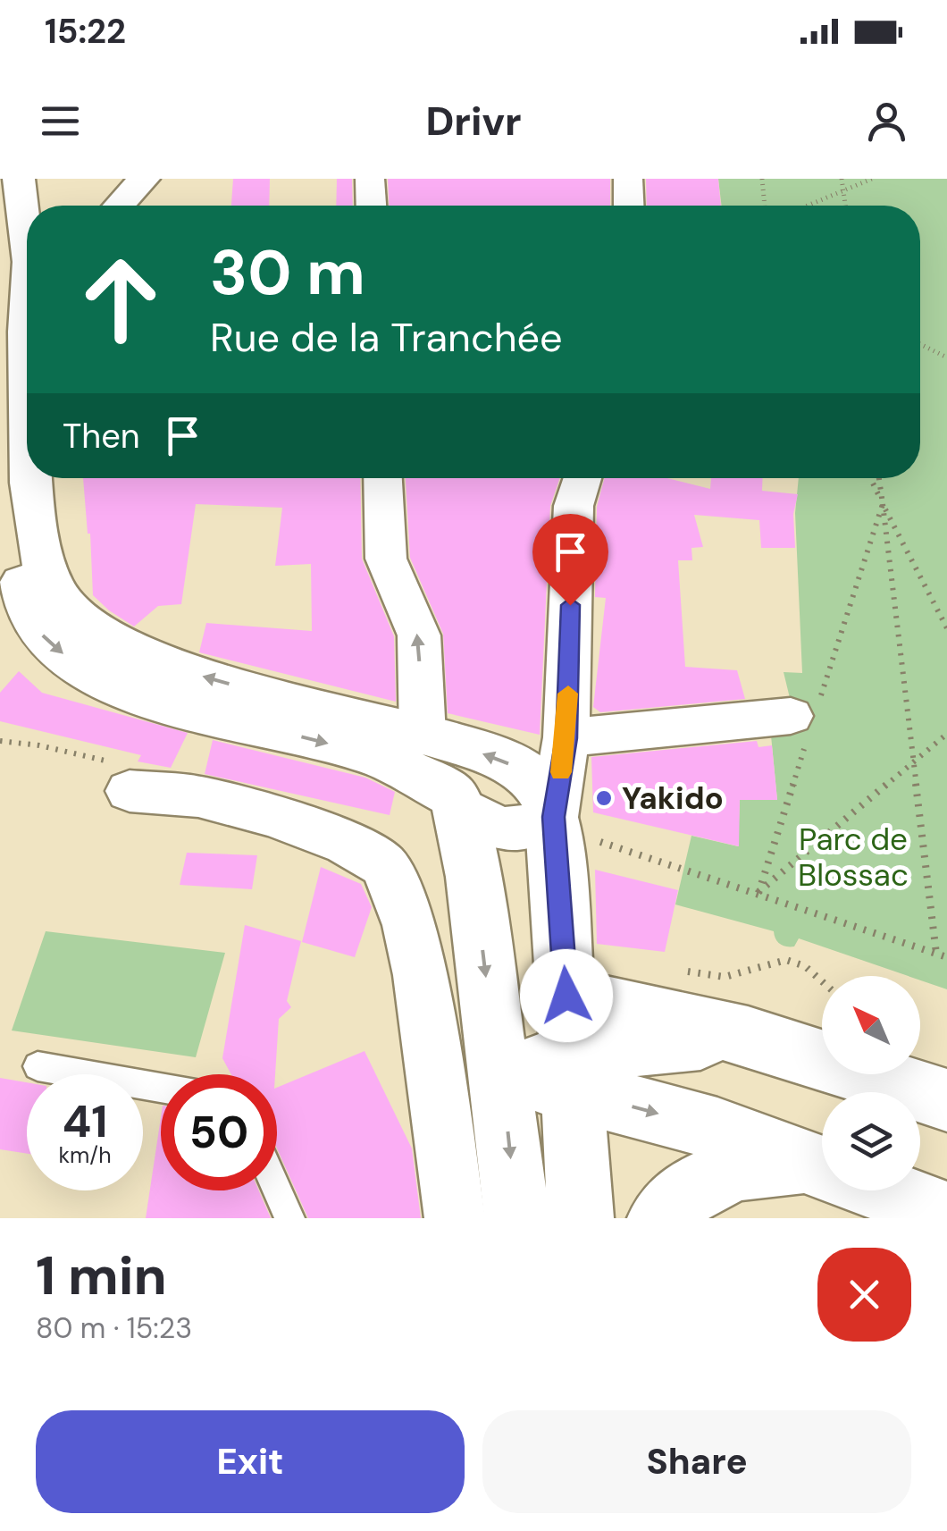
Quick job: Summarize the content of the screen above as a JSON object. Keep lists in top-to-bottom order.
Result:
{
  "parks": ["Parc de Blossac"],
  "places": ["Yakido"],
  "north": "top left",
  "page": {
    "status": "15:22",
    "header": "Drivr",
    "turn": ["30 m", "Rue de la Tranchée"],
    "then": "Then",
    "speed": "41 km/h",
    "limit": "50",
    "heading": ["1 min", "80 m · 15:23"],
    "buttons": ["Exit", "Share"]
  }
}
